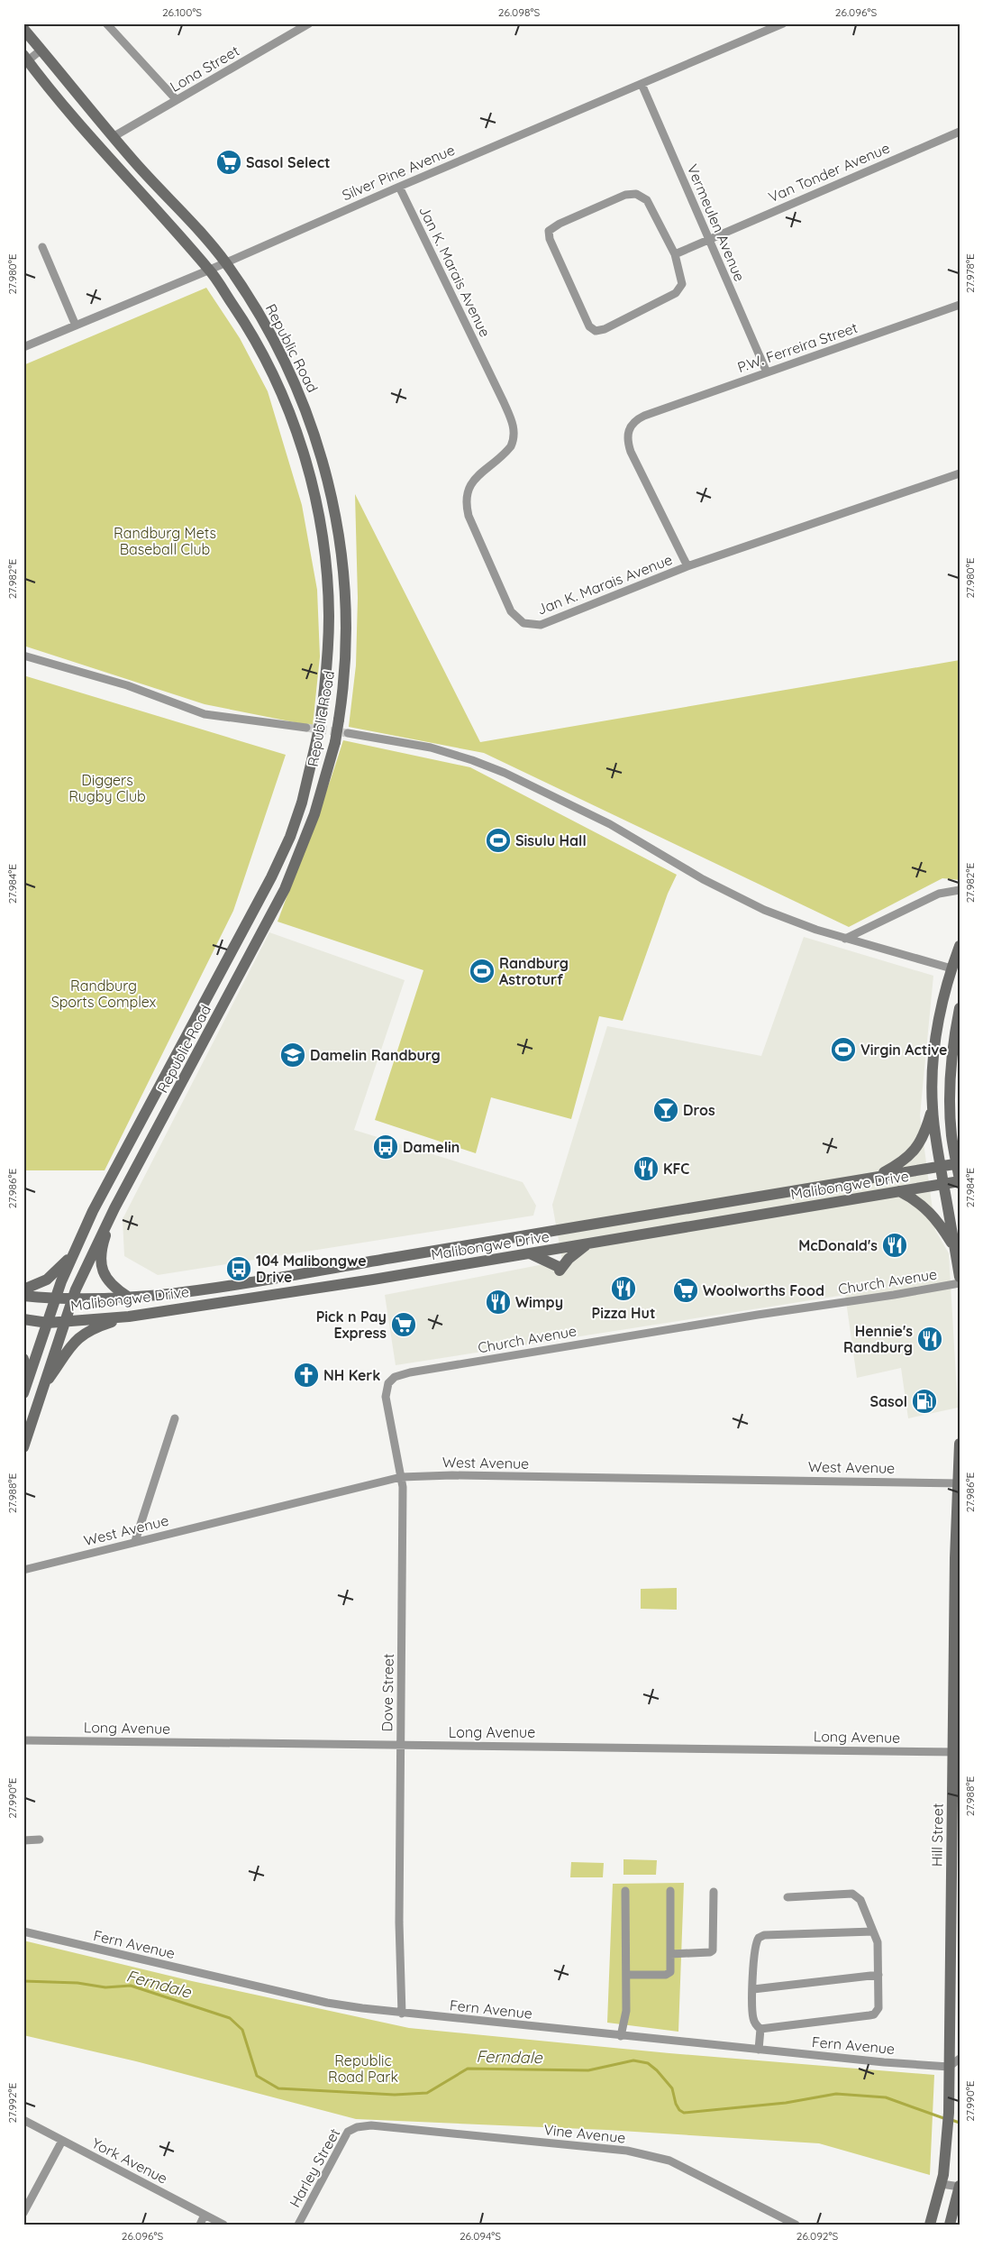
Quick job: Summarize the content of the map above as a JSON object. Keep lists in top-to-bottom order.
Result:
{
  "streets": {
    "main road": ["Republic Road", "Malibongwe Drive", "Hill Street"],
    "street": [
      "Lona Street",
      "Silver Pine Avenue",
      "Van Tonder Avenue",
      "Vermeulen Avenue",
      "Jan K. Marais Avenue",
      "P.W. Ferreira Street",
      "Church Avenue",
      "West Avenue",
      "Dove Street",
      "Long Avenue",
      "Fern Avenue",
      "Vine Avenue",
      "York Avenue",
      "Harley Street"
    ]
  },
  "crossings": [
    ["Lona Street", "Republic Road"],
    ["Silver Pine Avenue", "Vermeulen Avenue"],
    ["Silver Pine Avenue", "Jan K. Marais Avenue"],
    ["Silver Pine Avenue", "Republic Road"],
    ["Van Tonder Avenue", "Vermeulen Avenue"],
    ["Vermeulen Avenue", "P.W. Ferreira Street"],
    ["Jan K. Marais Avenue", "P.W. Ferreira Street"],
    ["Republic Road", "Malibongwe Drive"],
    ["Church Avenue", "Dove Street"],
    ["West Avenue", "Dove Street"],
    ["West Avenue", "Hill Street"],
    ["Dove Street", "Long Avenue"],
    ["Dove Street", "Fern Avenue"],
    ["Long Avenue", "Hill Street"],
    ["Hill Street", "Fern Avenue"],
    ["Vine Avenue", "Harley Street"]
  ],
  "water": ["Ferndale"],
  "parks": [
    "Randburg Mets Baseball Club",
    "Diggers Rugby Club",
    "Randburg Sports Complex",
    "Republic Road Park"
  ],
  "places": {
    "supermarket": ["Sasol Select", "Woolworths Food", "Pick n Pay Express"],
    "sports": ["Sisulu Hall", "Randburg Astroturf", "Virgin Active"],
    "school or university": ["Damelin Randburg"],
    "bar": ["Dros"],
    "bus stop": ["Damelin", "104 Malibongwe Drive"],
    "restaurant": [
      "KFC",
      "McDonald's",
      "Pizza Hut",
      "Wimpy",
      "Hennie's Randburg"
    ],
    "church": ["NH Kerk"],
    "fuel station": ["Sasol"]
  },
  "coordinates": [
    "26.100°S",
    "26.098°S",
    "26.096°S",
    "27.978°E",
    "27.980°E",
    "27.982°E",
    "27.984°E",
    "27.986°E",
    "27.988°E",
    "27.990°E",
    "27.992°E",
    "26.094°S",
    "26.092°S"
  ]
}
